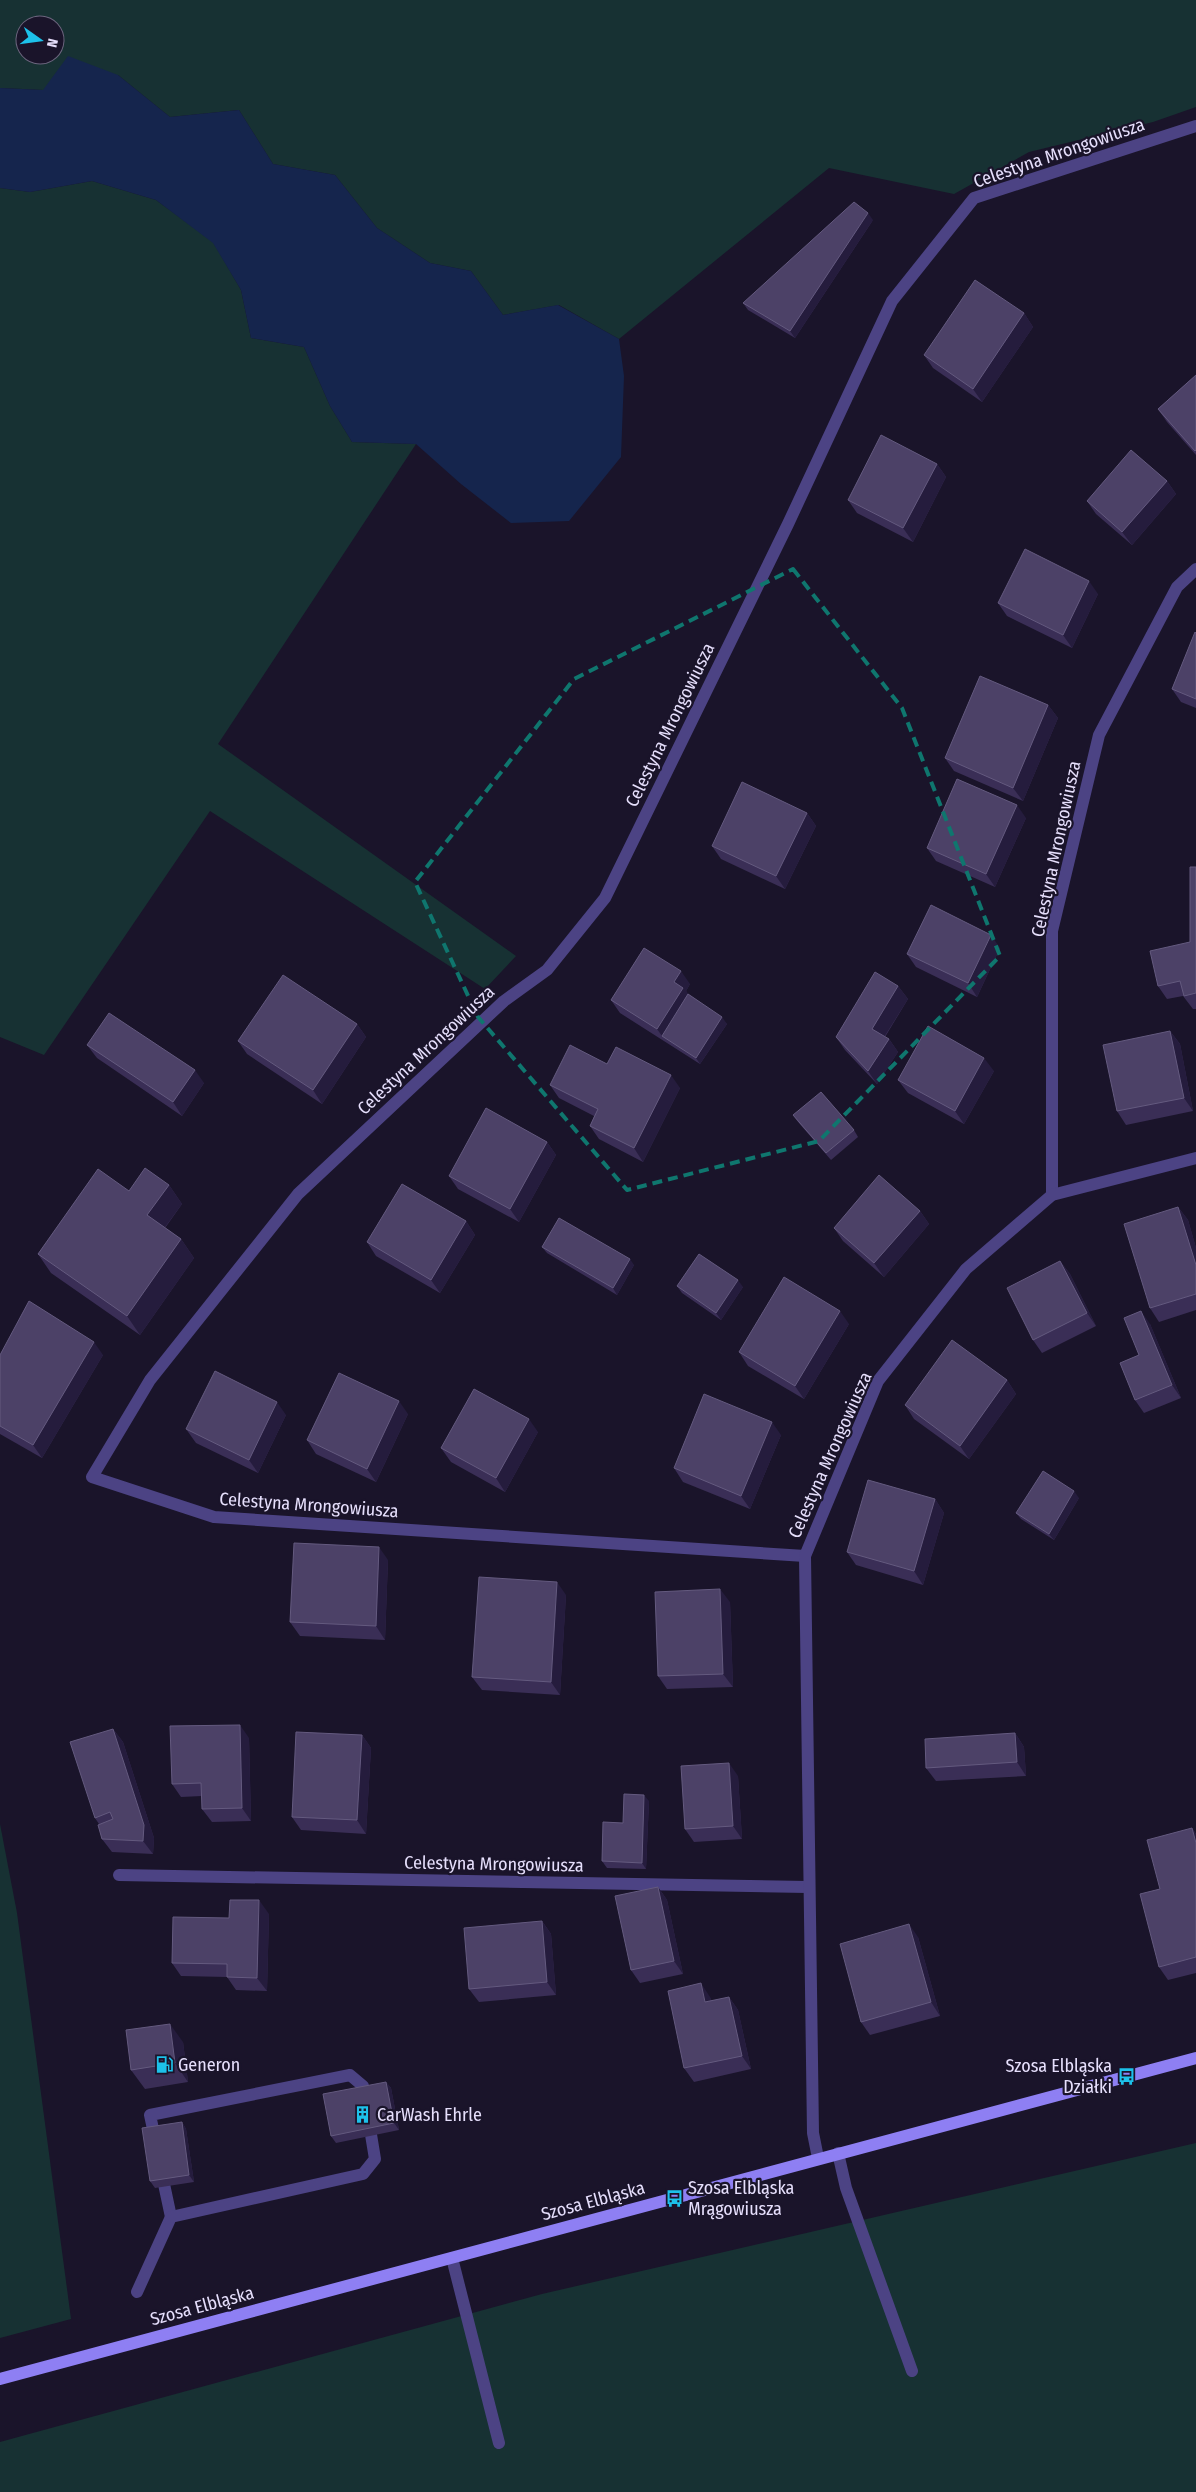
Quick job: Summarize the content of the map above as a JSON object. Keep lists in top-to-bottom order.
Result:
{
  "streets": {
    "main road": ["Szosa Elbląska"],
    "street": ["Celestyna Mrongowiusza"]
  },
  "crossings": [
    ["Celestyna Mrongowiusza", "Szosa Elbląska"]
  ],
  "places": {
    "fuel station": ["Generon"],
    "bus stop": ["Szosa Elbląska Działki", "Szosa Elbląska Mrągowiusza"],
    "building": ["CarWash Ehrle"]
  },
  "north": "right"
}
